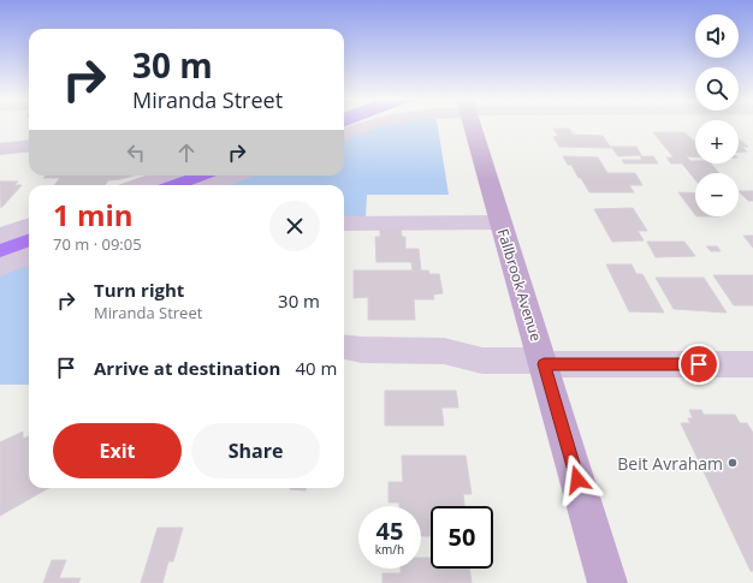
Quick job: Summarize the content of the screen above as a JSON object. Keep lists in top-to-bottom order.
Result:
{
  "streets": {
    "main road": ["Fallbrook Avenue"]
  },
  "places": ["Beit Avraham"],
  "page": {
    "map_buttons": ["+", "−"],
    "turn": ["30 m", "Miranda Street"],
    "heading": ["1 min", "70 m · 09:05"],
    "list": [
      {
        "name": "Turn right",
        "note": "Miranda Street",
        "value": "30 m"
      },
      {
        "name": "Arrive at destination",
        "value": "40 m"
      }
    ],
    "buttons": ["Exit", "Share"],
    "speed": "45 km/h",
    "limit": "50"
  }
}
